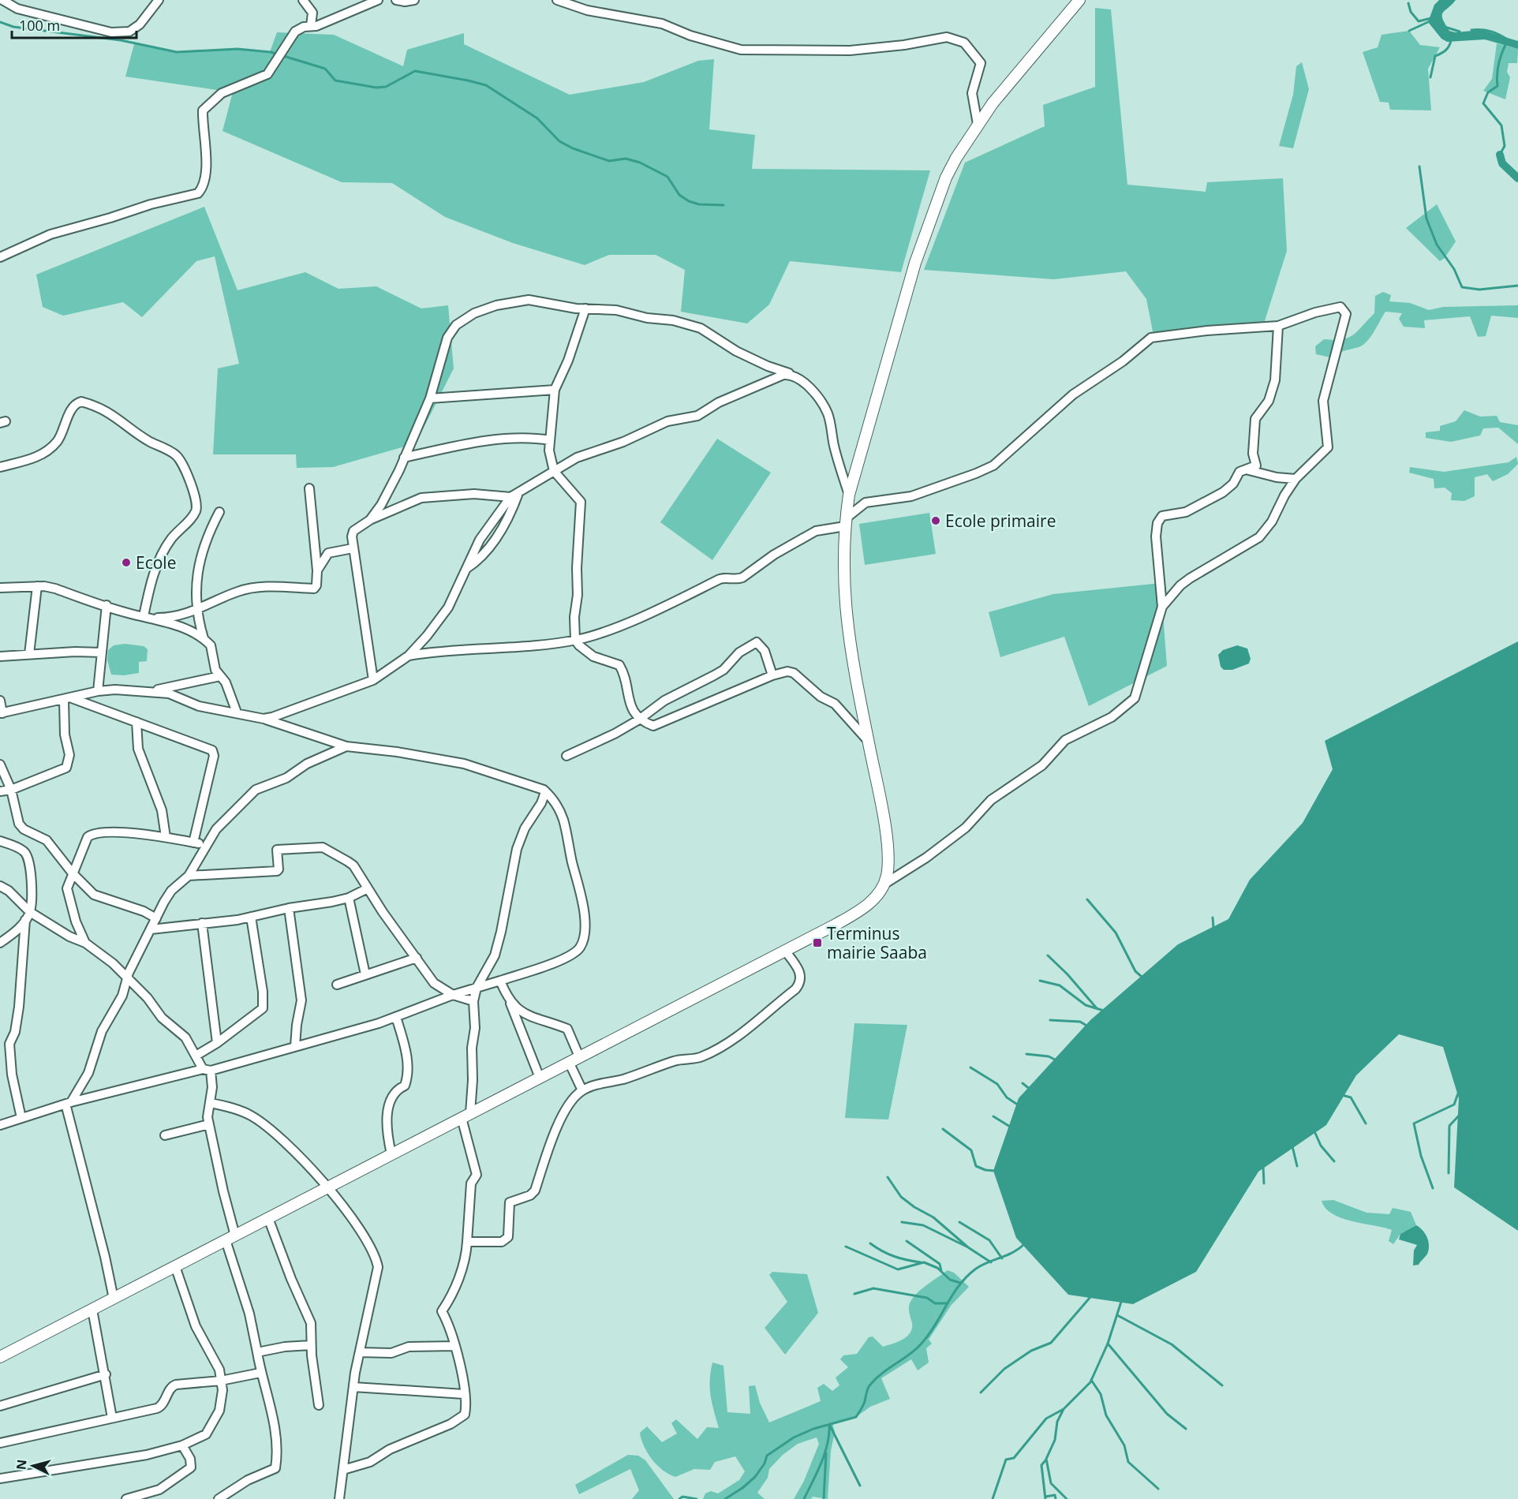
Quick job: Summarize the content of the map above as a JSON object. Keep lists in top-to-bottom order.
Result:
{
  "places": {
    "other": ["Ecole primaire", "Ecole"],
    "transit": ["Terminus mairie Saaba"]
  },
  "scale_bar": "100 m",
  "north": "left"
}
